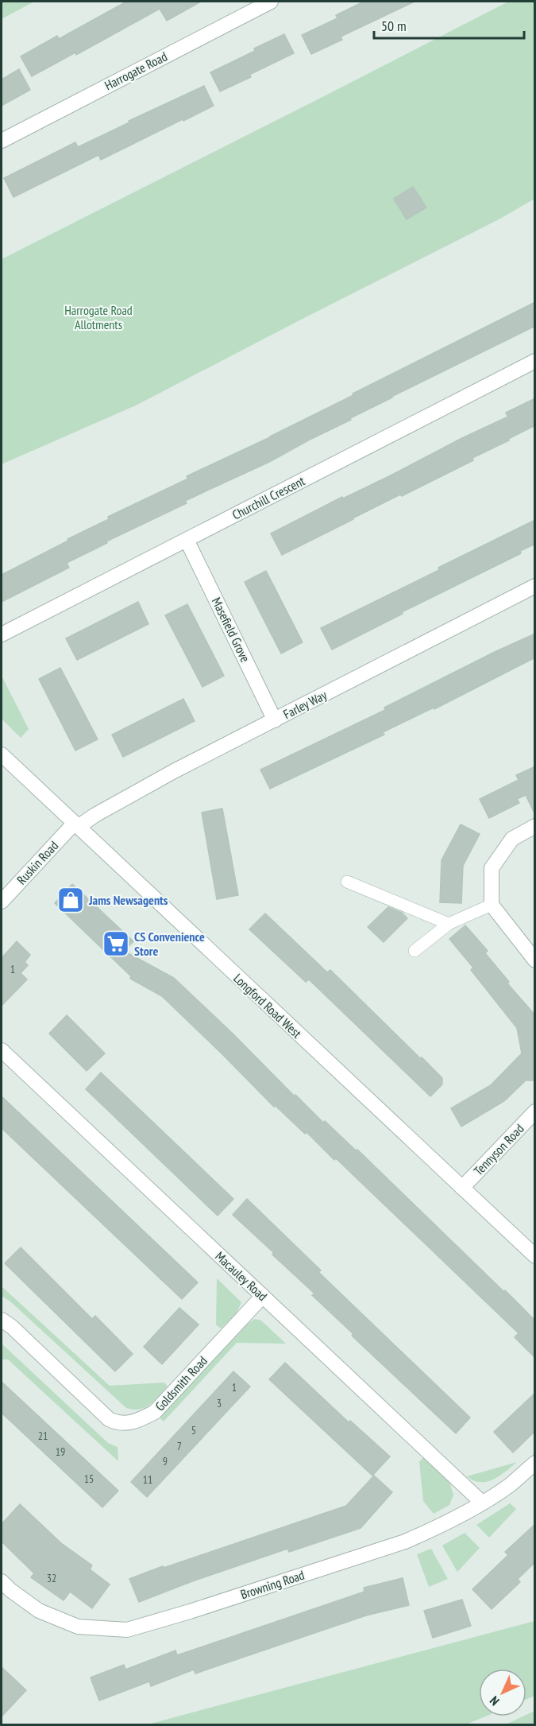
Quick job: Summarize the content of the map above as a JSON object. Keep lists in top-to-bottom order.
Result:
{
  "streets": {
    "street": [
      "Harrogate Road",
      "Churchill Crescent",
      "Masefield Grove",
      "Farley Way",
      "Ruskin Road",
      "Longford Road West",
      "Tennyson Road",
      "Macauley Road",
      "Goldsmith Road",
      "Browning Road"
    ]
  },
  "crossings": [
    ["Churchill Crescent", "Masefield Grove"],
    ["Masefield Grove", "Farley Way"],
    ["Farley Way", "Ruskin Road"],
    ["Farley Way", "Longford Road West"],
    ["Ruskin Road", "Longford Road West"],
    ["Longford Road West", "Tennyson Road"],
    ["Macauley Road", "Goldsmith Road"],
    ["Macauley Road", "Browning Road"]
  ],
  "parks": ["Harrogate Road Allotments"],
  "places": {
    "shop": ["Jams Newsagents"],
    "supermarket": ["CS Convenience Store"]
  },
  "house_numbers": [
    "1",
    "1",
    "3",
    "5",
    "21",
    "7",
    "19",
    "9",
    "15",
    "11",
    "32"
  ],
  "scale_bar": "50 m",
  "north": "bottom left"
}
